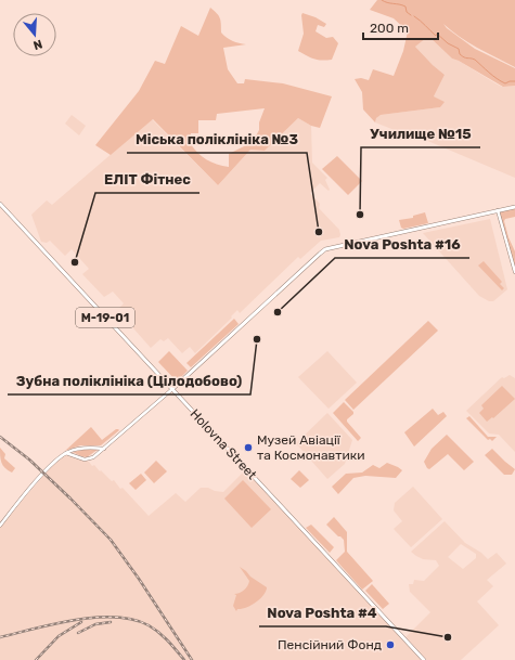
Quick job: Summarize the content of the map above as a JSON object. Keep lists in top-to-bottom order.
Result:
{
  "streets": {
    "main road": ["М-19-01", "Holovna Street"]
  },
  "places": [
    "Училище №15",
    "Міська поліклініка №3",
    "ЕЛІТ Фітнес",
    "Nova Poshta #16",
    "Зубна поліклініка (Цілодобово)",
    "Музей Авіації та Космонавтики",
    "Nova Poshta #4",
    "Пенсійний Фонд"
  ],
  "scale_bar": "200 m",
  "north": "bottom"
}
